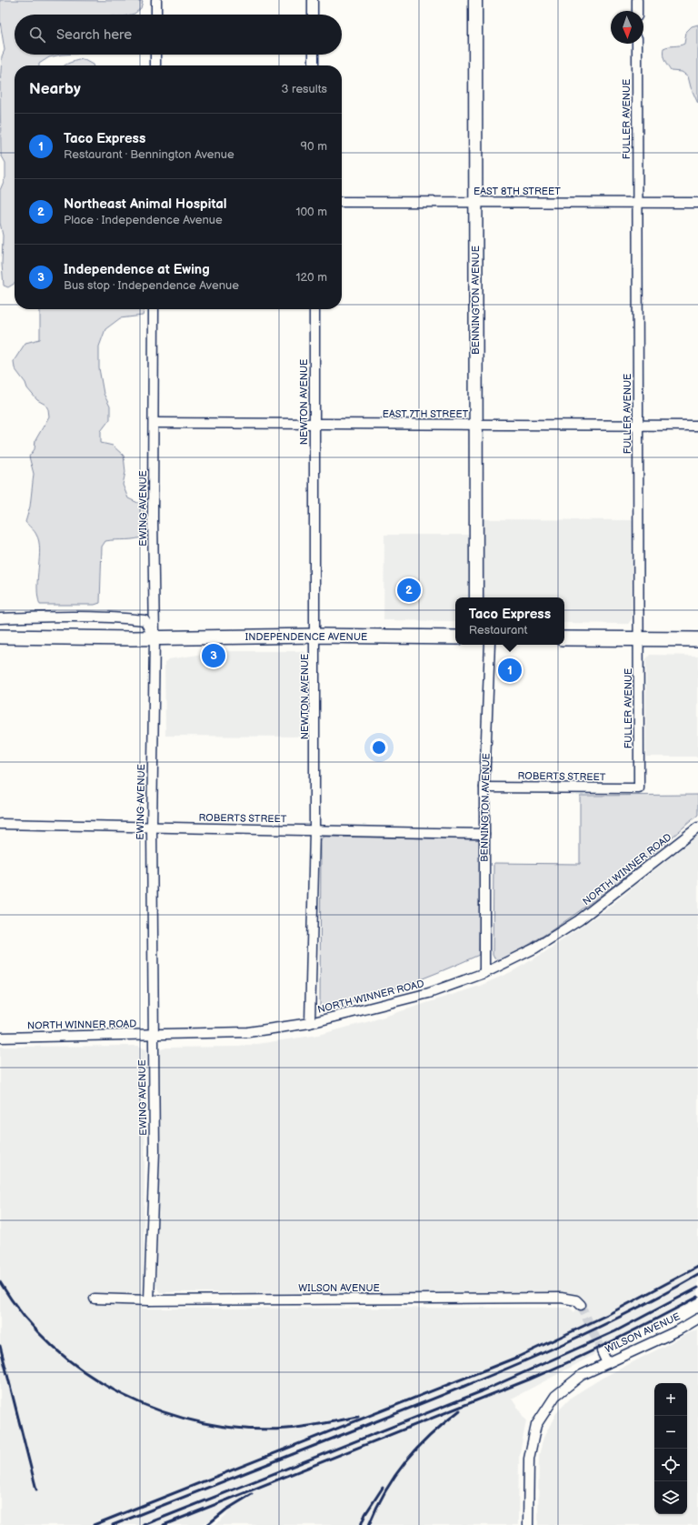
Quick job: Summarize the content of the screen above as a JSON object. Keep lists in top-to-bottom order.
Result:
{
  "streets": {
    "main road": ["INDEPENDENCE AVENUE"],
    "street": [
      "FULLER AVENUE",
      "EAST 8TH STREET",
      "BENNINGTON AVENUE",
      "NEWTON AVENUE",
      "EAST 7TH STREET",
      "EWING AVENUE",
      "ROBERTS STREET",
      "NORTH WINNER ROAD",
      "WILSON AVENUE"
    ]
  },
  "crossings": [
    ["FULLER AVENUE", "EAST 8TH STREET"],
    ["FULLER AVENUE", "EAST 7TH STREET"],
    ["FULLER AVENUE", "ROBERTS STREET"],
    ["EAST 8TH STREET", "BENNINGTON AVENUE"],
    ["BENNINGTON AVENUE", "EAST 7TH STREET"],
    ["BENNINGTON AVENUE", "ROBERTS STREET"],
    ["BENNINGTON AVENUE", "NORTH WINNER ROAD"],
    ["NEWTON AVENUE", "EAST 7TH STREET"],
    ["NEWTON AVENUE", "INDEPENDENCE AVENUE"],
    ["NEWTON AVENUE", "ROBERTS STREET"],
    ["NEWTON AVENUE", "NORTH WINNER ROAD"],
    ["EAST 7TH STREET", "EWING AVENUE"],
    ["EWING AVENUE", "INDEPENDENCE AVENUE"],
    ["EWING AVENUE", "ROBERTS STREET"],
    ["EWING AVENUE", "NORTH WINNER ROAD"],
    ["EWING AVENUE", "WILSON AVENUE"]
  ],
  "north": "bottom",
  "page": {
    "search": "Search here",
    "heading": ["Nearby", "3 results"],
    "list": [
      {
        "mark": "1",
        "name": "Taco Express",
        "note": "Restaurant · Bennington Avenue",
        "value": "90 m"
      },
      {
        "mark": "2",
        "name": "Northeast Animal Hospital",
        "note": "Place · Independence Avenue",
        "value": "100 m"
      },
      {
        "mark": "3",
        "name": "Independence at Ewing",
        "note": "Bus stop · Independence Avenue",
        "value": "120 m"
      }
    ],
    "pins": ["2", "3", "1"],
    "popup": ["Taco Express", "Restaurant"],
    "map_buttons": ["+", "−"]
  }
}
